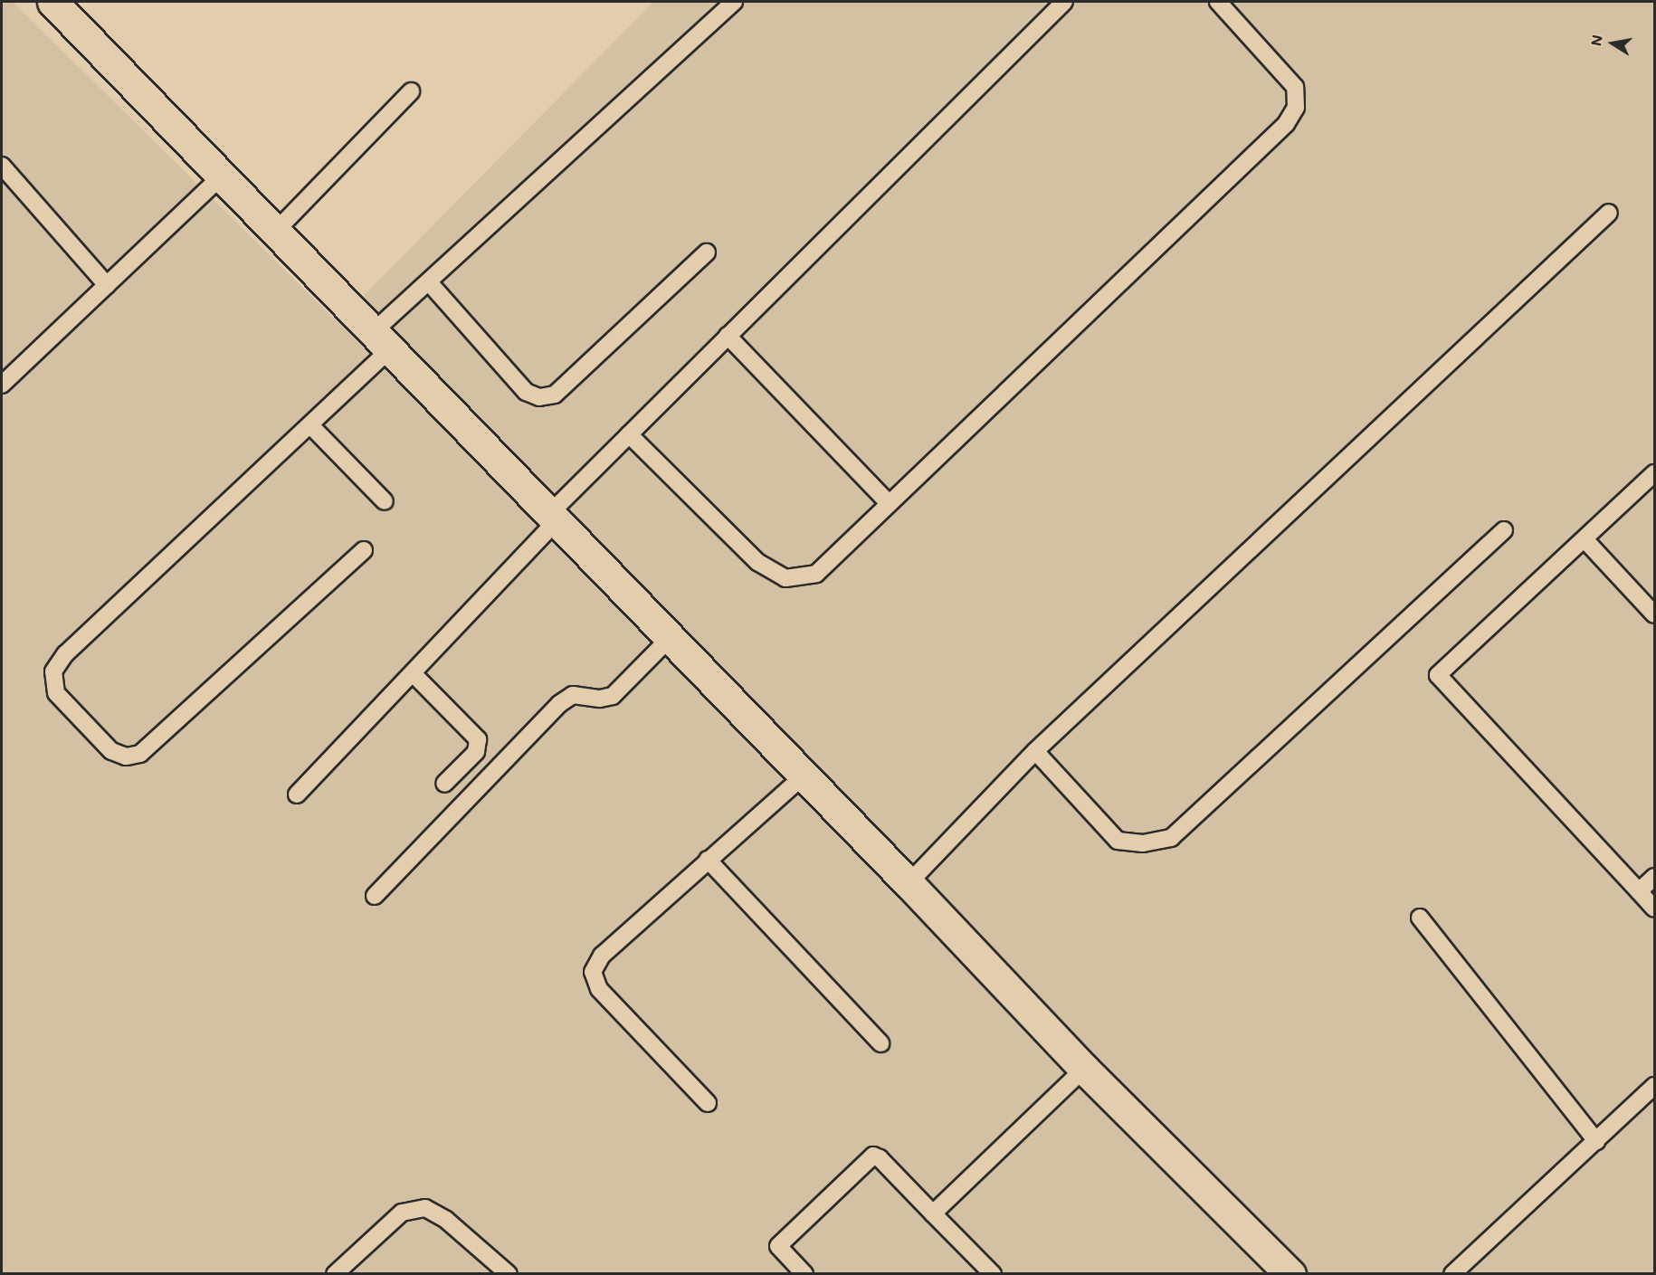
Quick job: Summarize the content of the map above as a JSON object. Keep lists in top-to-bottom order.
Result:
{
  "north": "left"
}
